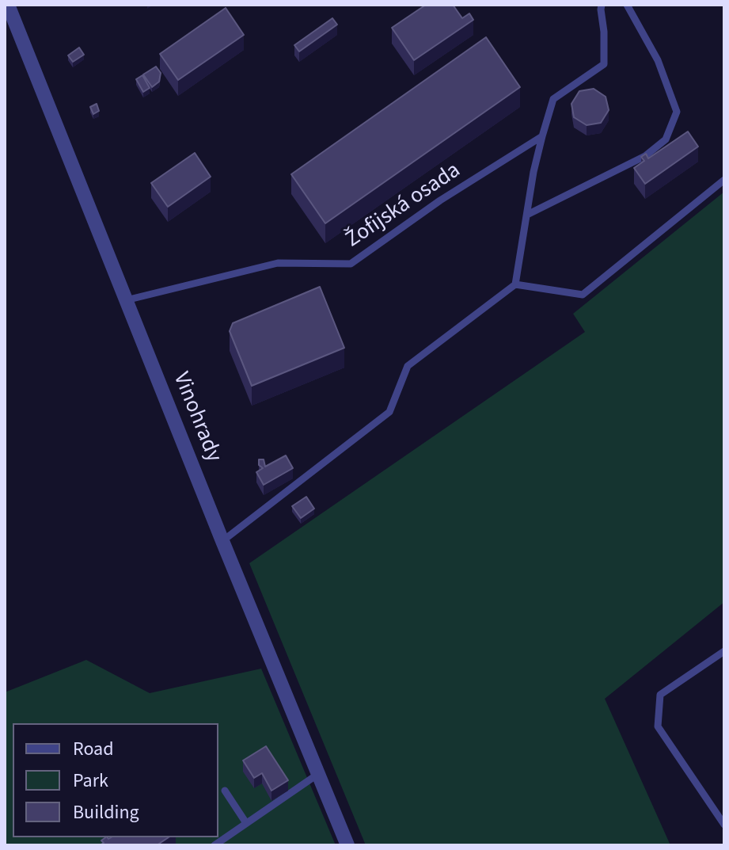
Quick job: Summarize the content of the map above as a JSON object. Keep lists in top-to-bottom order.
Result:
{
  "streets": {
    "street": ["Vinohrady"],
    "lane": ["Žofijská osada"]
  },
  "crossings": [
    ["Žofijská osada", "Vinohrady"]
  ],
  "legend": ["Road", "Park", "Building"]
}
